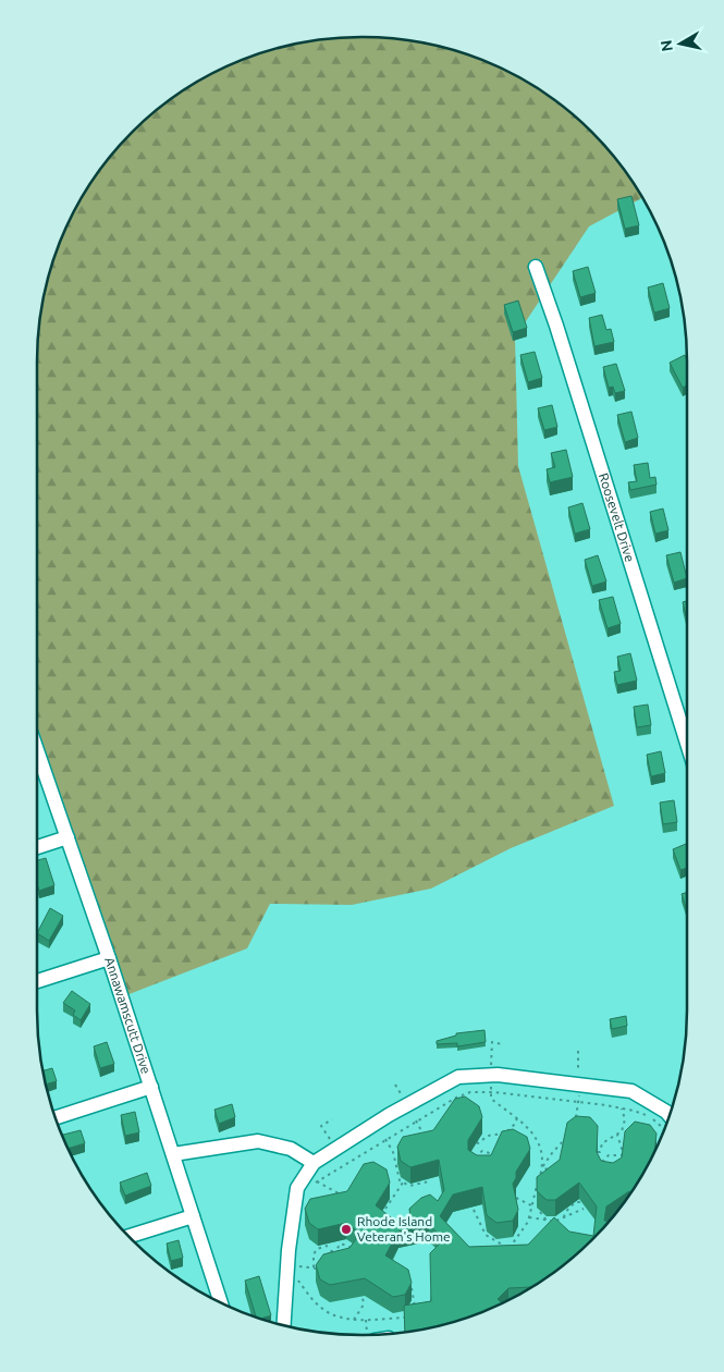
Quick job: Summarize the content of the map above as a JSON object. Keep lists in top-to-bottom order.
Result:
{
  "streets": {
    "street": ["Roosevelt Drive", "Annawamscutt Drive"]
  },
  "places": ["Rhode Island Veteran's Home"],
  "north": "left"
}
